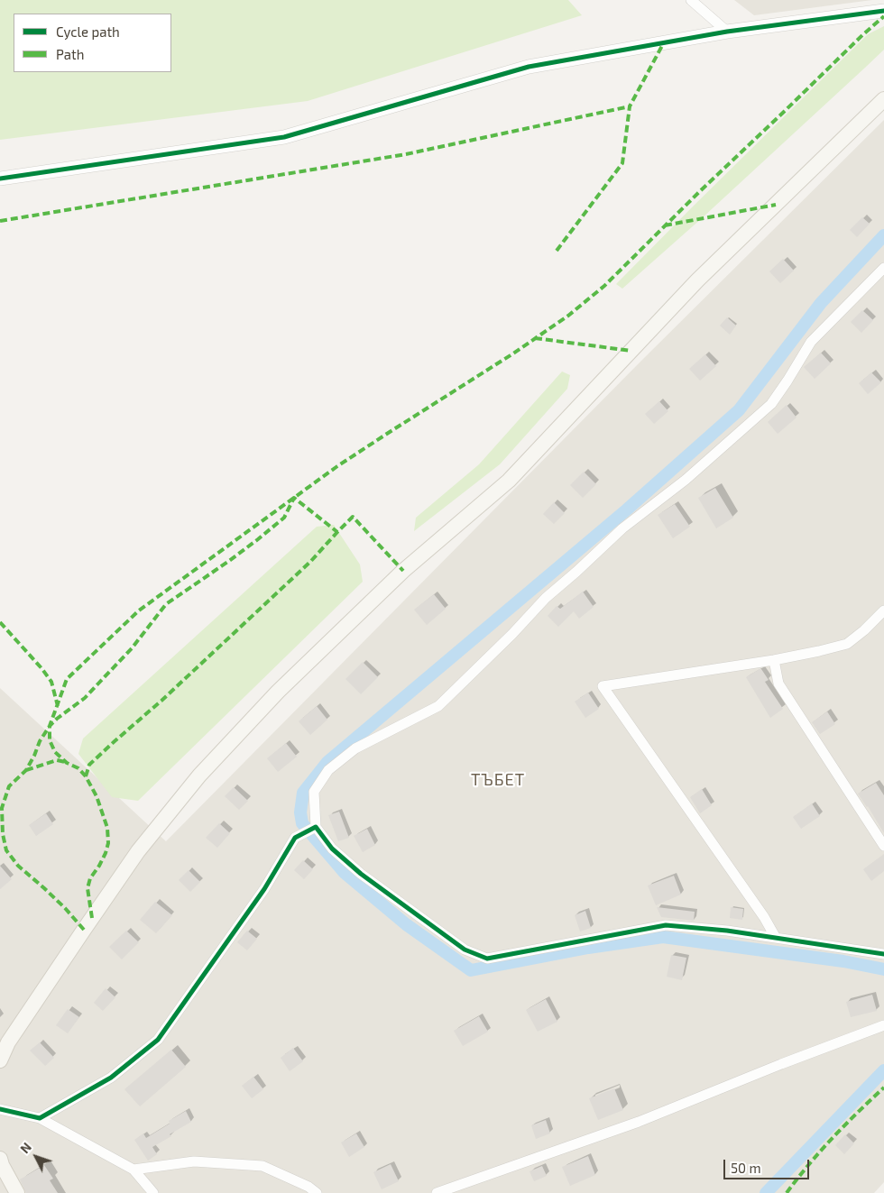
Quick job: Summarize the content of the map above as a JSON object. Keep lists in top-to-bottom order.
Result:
{
  "districts": ["ТЪБЕТ"],
  "legend": ["Cycle path", "Path"],
  "scale_bar": "50 m",
  "north": "top left"
}
